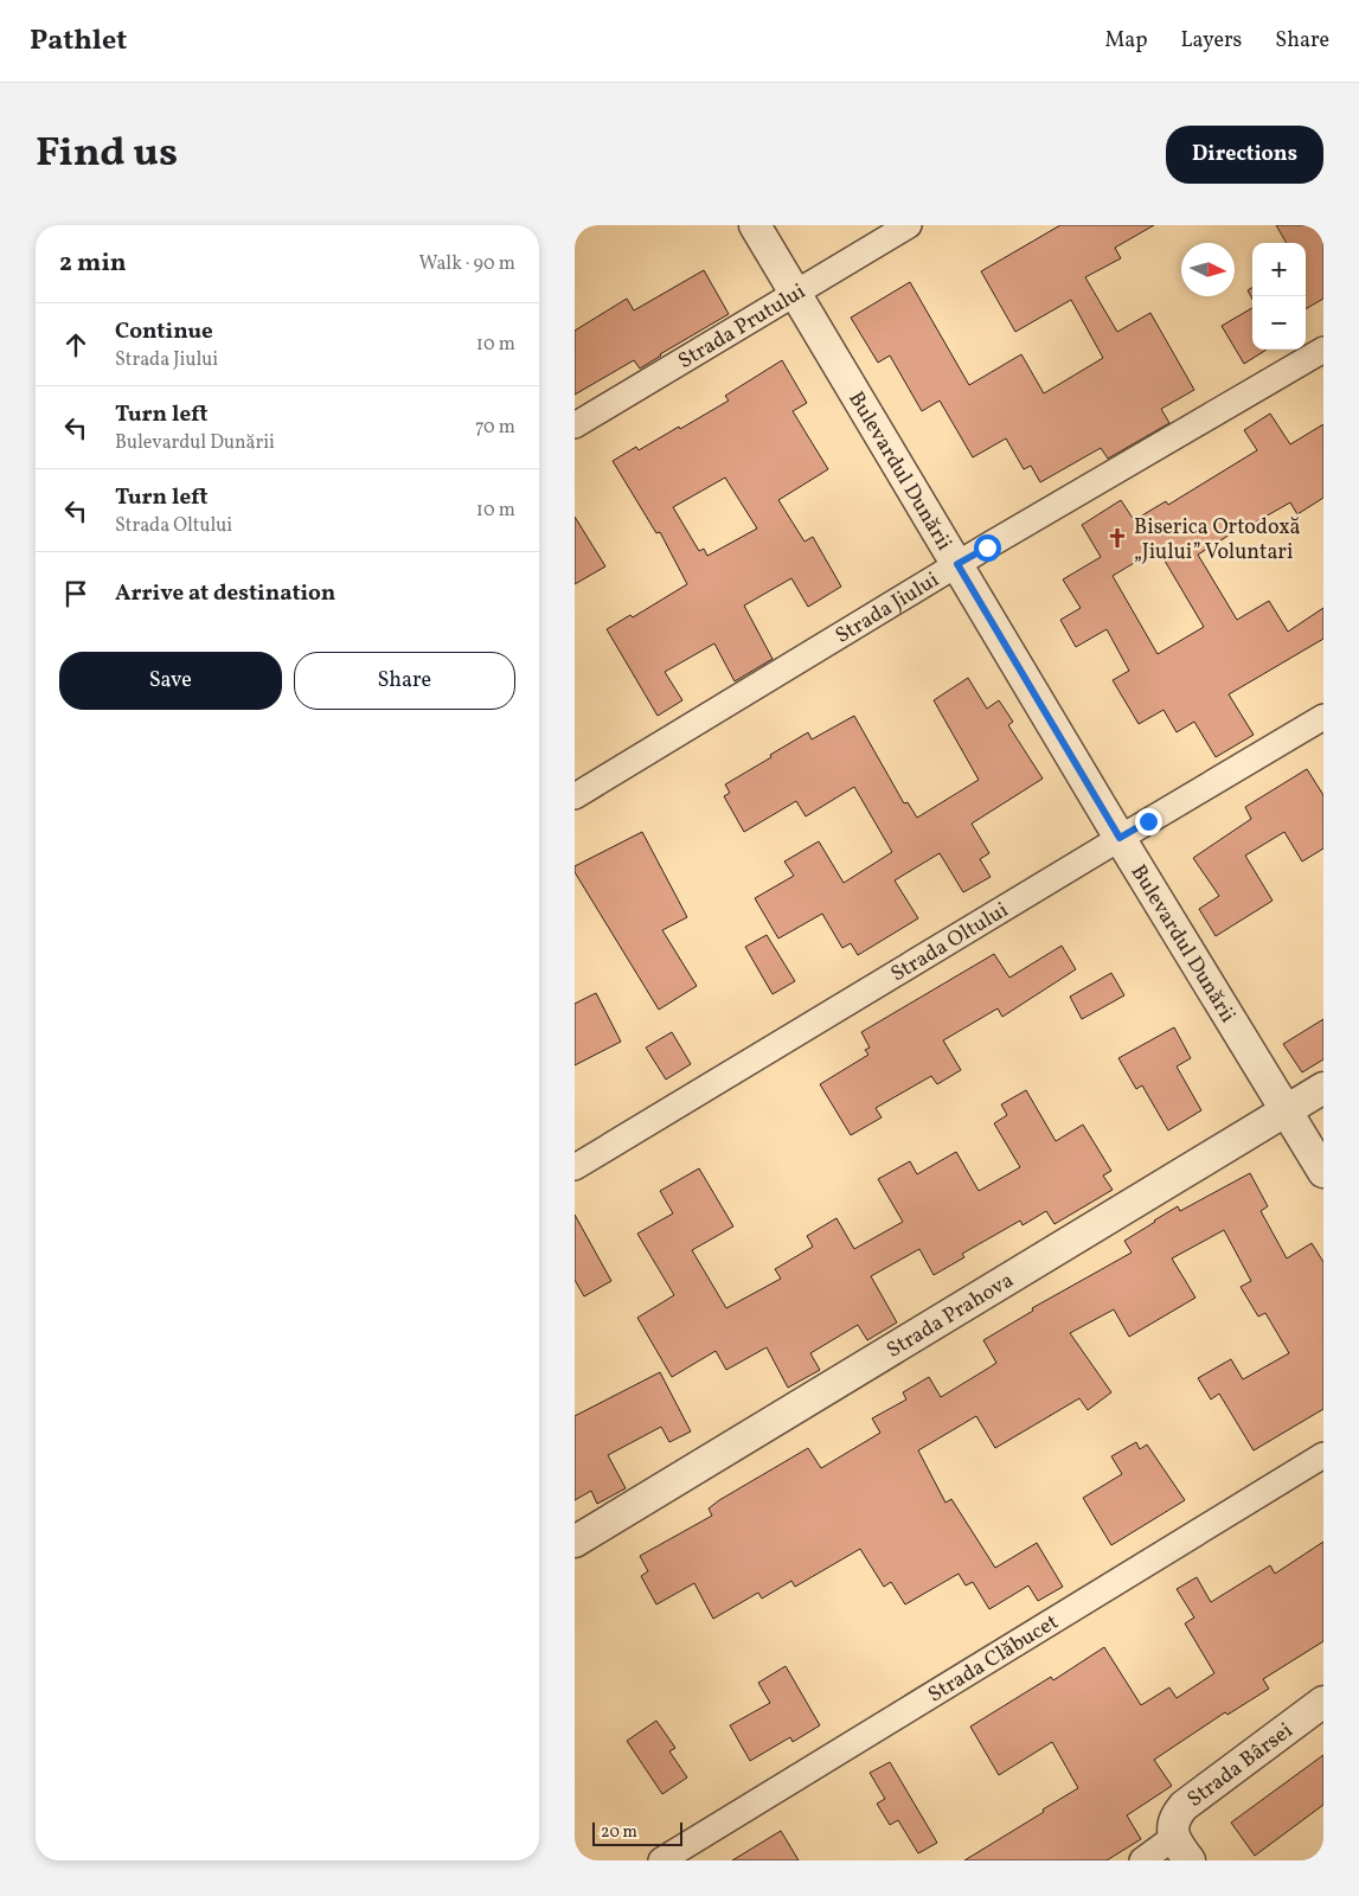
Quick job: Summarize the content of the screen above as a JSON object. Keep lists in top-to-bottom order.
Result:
{
  "streets": {
    "street": [
      "Strada Prutului",
      "Bulevardul Dunării",
      "Strada Jiului",
      "Strada Oltului",
      "Strada Prahova",
      "Strada Clăbucet",
      "Strada Bârsei"
    ]
  },
  "crossings": [
    ["Strada Prutului", "Bulevardul Dunării"],
    ["Bulevardul Dunării", "Strada Jiului"],
    ["Bulevardul Dunării", "Strada Oltului"],
    ["Bulevardul Dunării", "Strada Prahova"]
  ],
  "places": {
    "church": ["Biserica Ortodoxă „Jiului” Voluntari"]
  },
  "scale_bar": "20 m",
  "north": "right",
  "page": {
    "header": "Pathlet",
    "nav": ["Map", "Layers", "Share"],
    "title": "Find us",
    "buttons": [
      "Directions",
      ["Save", "Share"]
    ],
    "heading": ["2 min", "Walk · 90 m"],
    "map_buttons": ["+", "−"],
    "list": [
      ["Continue", "Strada Jiului", "10 m"],
      ["Turn left", "Bulevardul Dunării", "70 m"],
      ["Turn left", "Strada Oltului", "10 m"],
      "Arrive at destination"
    ],
    "scale": "20 m"
  }
}
